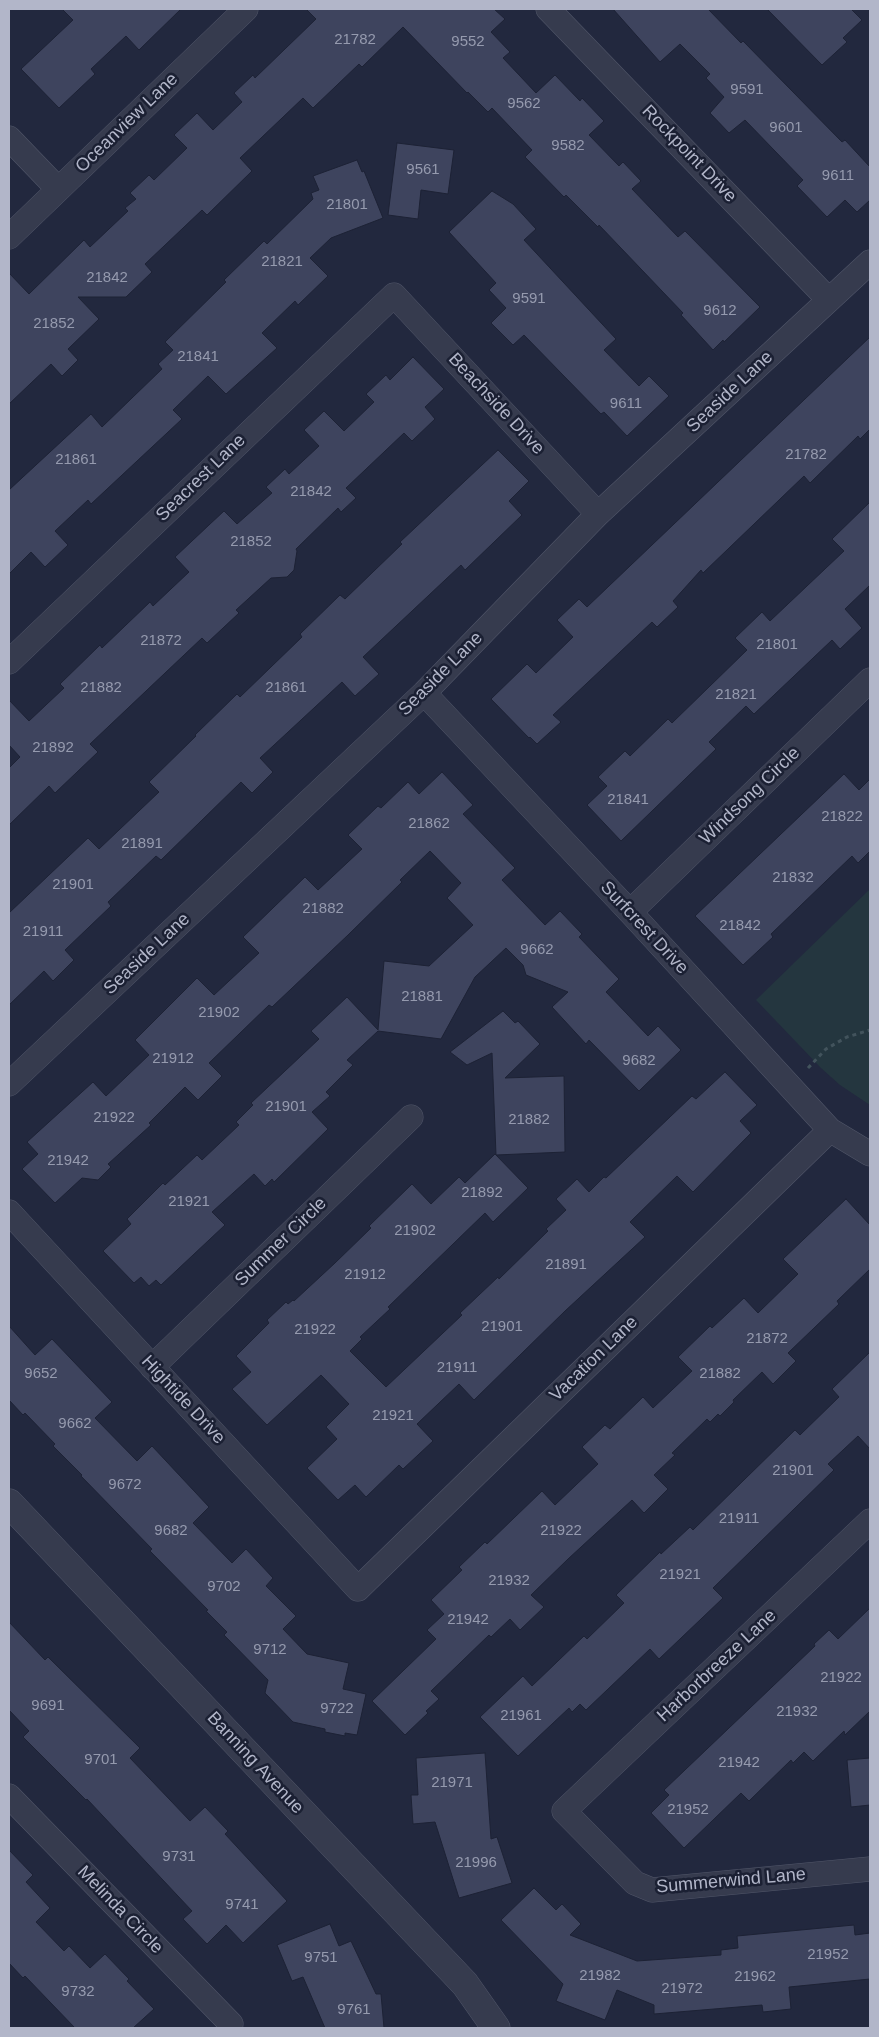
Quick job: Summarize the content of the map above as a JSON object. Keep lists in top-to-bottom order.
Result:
{
  "streets": {
    "street": [
      "Oceanview Lane",
      "Rockpoint Drive",
      "Seaside Lane",
      "Beachside Drive",
      "Seacrest Lane",
      "Windsong Circle",
      "Surfcrest Drive",
      "Summer Circle",
      "Vacation Lane",
      "Hightide Drive",
      "Harborbreeze Lane",
      "Banning Avenue",
      "Summerwind Lane",
      "Melinda Circle"
    ]
  },
  "crossings": [
    ["Rockpoint Drive", "Seaside Lane"],
    ["Seaside Lane", "Beachside Drive"],
    ["Seaside Lane", "Surfcrest Drive"],
    ["Beachside Drive", "Seacrest Lane"],
    ["Windsong Circle", "Surfcrest Drive"],
    ["Surfcrest Drive", "Vacation Lane"],
    ["Summer Circle", "Hightide Drive"],
    ["Vacation Lane", "Hightide Drive"],
    ["Harborbreeze Lane", "Summerwind Lane"]
  ],
  "house_numbers": [
    "21782",
    "9552",
    "9591",
    "9562",
    "9601",
    "9582",
    "9561",
    "9611",
    "21801",
    "21821",
    "21842",
    "9591",
    "9612",
    "21852",
    "21841",
    "9611",
    "21782",
    "21861",
    "21842",
    "21852",
    "21872",
    "21801",
    "21882",
    "21861",
    "21821",
    "21892",
    "21841",
    "21822",
    "21862",
    "21891",
    "21832",
    "21901",
    "21882",
    "21842",
    "21911",
    "9662",
    "21881",
    "21902",
    "21912",
    "9682",
    "21901",
    "21922",
    "21882",
    "21942",
    "21892",
    "21921",
    "21902",
    "21891",
    "21912",
    "21901",
    "21922",
    "21872",
    "21911",
    "9652",
    "21882",
    "21921",
    "9662",
    "21901",
    "9672",
    "21911",
    "9682",
    "21922",
    "21921",
    "21932",
    "9702",
    "21942",
    "9712",
    "21922",
    "9691",
    "9722",
    "21932",
    "21961",
    "9701",
    "21942",
    "21971",
    "21952",
    "9731",
    "21996",
    "9741",
    "21952",
    "9751",
    "21982",
    "21962",
    "21972",
    "9732",
    "9761"
  ]
}
